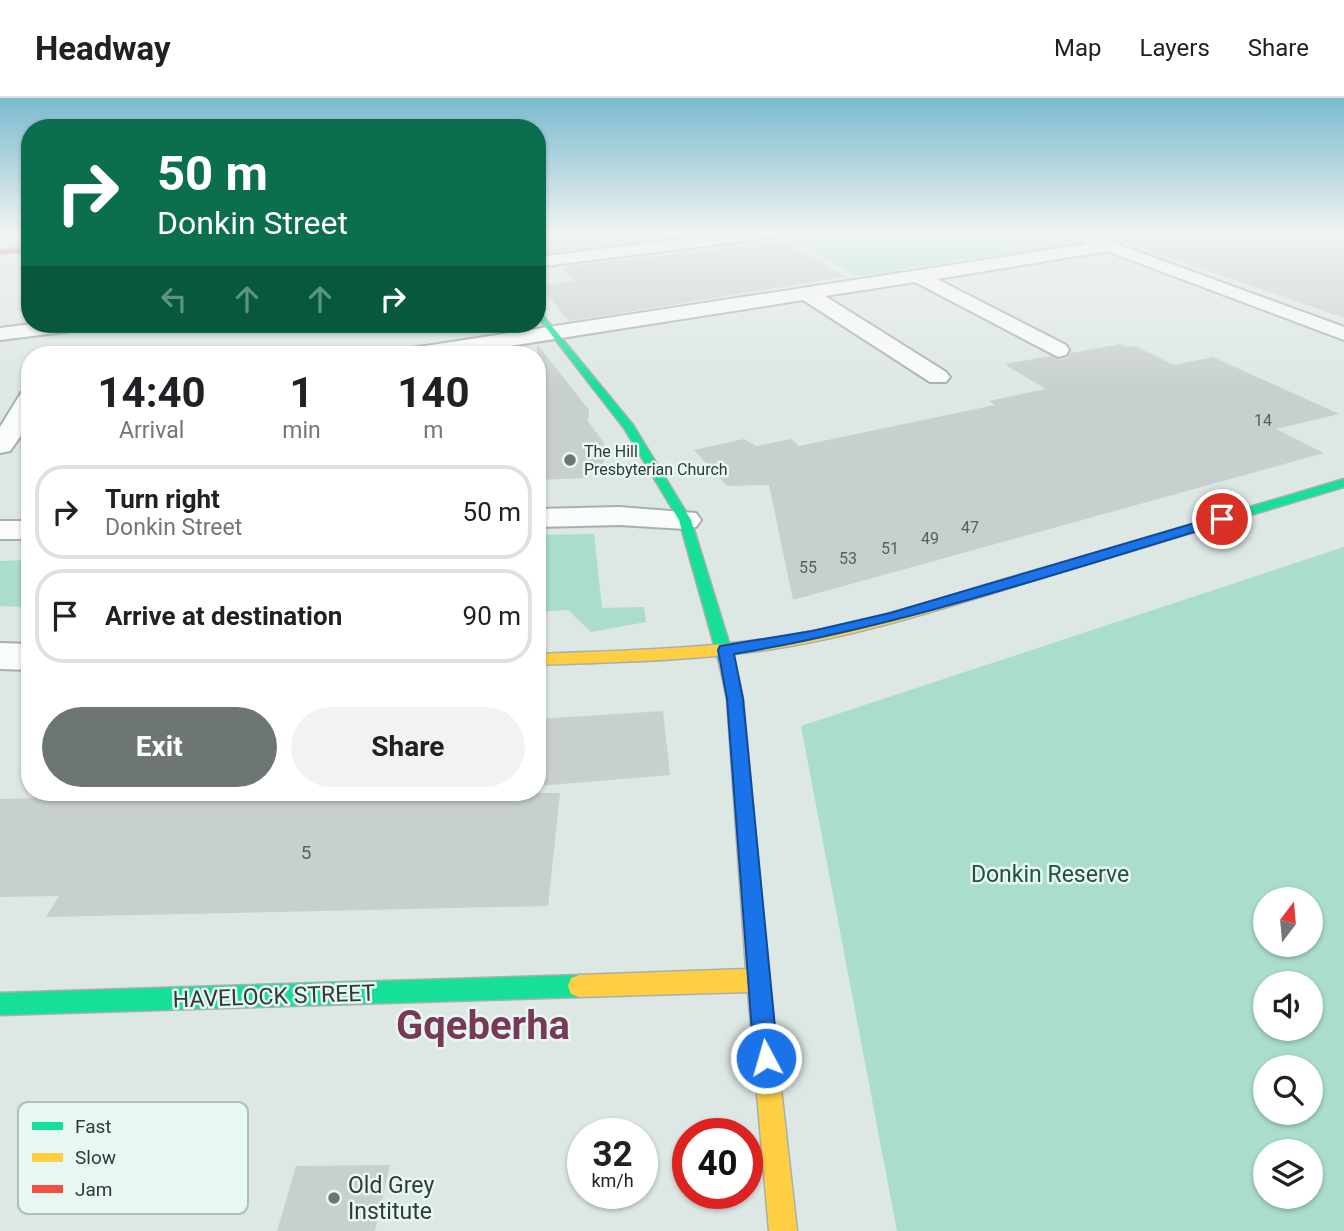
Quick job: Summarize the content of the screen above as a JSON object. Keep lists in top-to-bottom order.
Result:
{
  "streets": {
    "street": ["HAVELOCK STREET"]
  },
  "districts": ["Gqeberha"],
  "parks": ["Donkin Reserve"],
  "places": ["The Hill Presbyterian Church", "Old Grey Institute"],
  "house_numbers": [
    "14",
    "47",
    "49",
    "51",
    "53",
    "55",
    "5"
  ],
  "legend": ["Fast", "Slow", "Jam"],
  "north": "top",
  "page": {
    "header": "Headway",
    "nav": ["Map", "Layers", "Share"],
    "turn": ["50 m", "Donkin Street"],
    "eta": [
      "14:40",
      "Arrival",
      "1",
      "min",
      "140",
      "m"
    ],
    "list": [
      {
        "name": "Turn right",
        "note": "Donkin Street",
        "value": "50 m"
      },
      {
        "name": "Arrive at destination",
        "value": "90 m"
      }
    ],
    "buttons": ["Exit", "Share"],
    "speed": "32 km/h",
    "limit": "40"
  }
}
